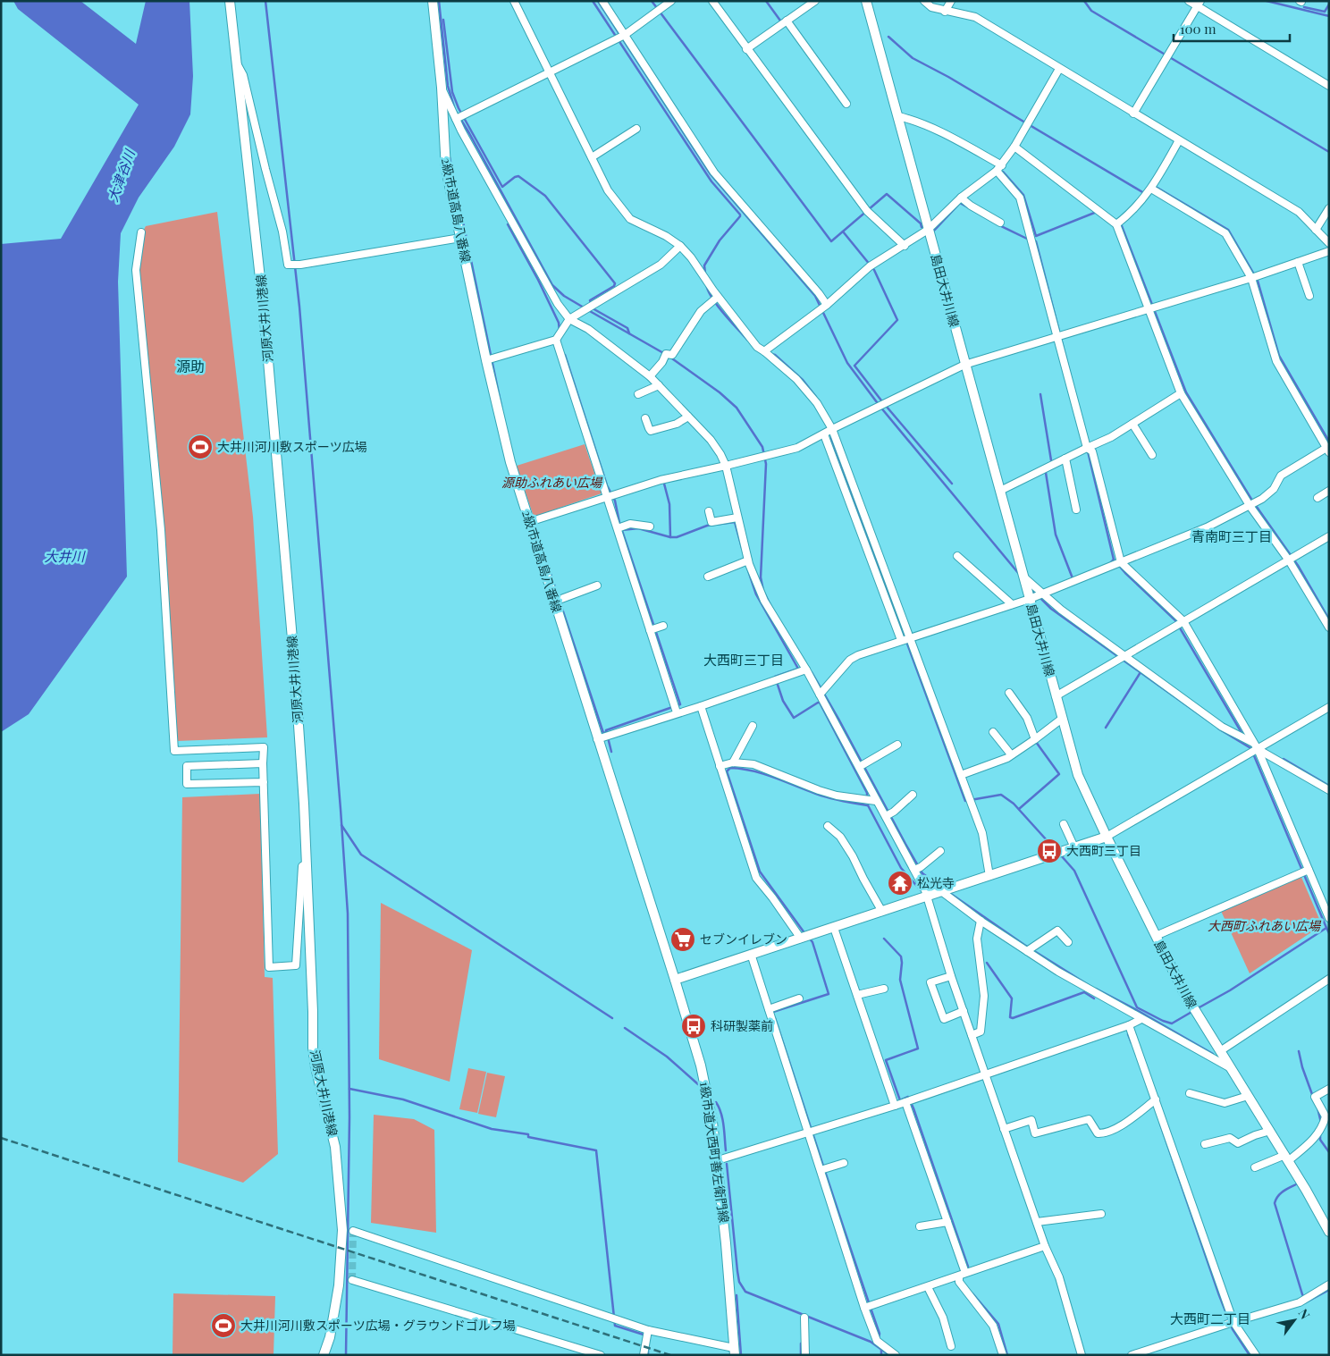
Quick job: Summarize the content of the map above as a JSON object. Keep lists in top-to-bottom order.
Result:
{
  "streets": {
    "main road": [
      "2級市道高島八番線",
      "島田大井川線",
      "河原大井川港線",
      "1級市道大西町善左衛門線"
    ]
  },
  "crossings": [
    ["2級市道高島八番線", "1級市道大西町善左衛門線"]
  ],
  "districts": [
    "源助",
    "青南町三丁目",
    "大西町三丁目",
    "大西町二丁目"
  ],
  "water": ["大津谷川", "大井川"],
  "parks": ["源助ふれあい広場", "大西町ふれあい広場"],
  "places": {
    "sports": ["大井川河川敷スポーツ広場", "大井川河川敷スポーツ広場・グラウンドゴルフ場"],
    "bus stop": ["大西町三丁目", "科研製薬前"],
    "temple": ["松光寺"],
    "supermarket": ["セブンイレブン"]
  },
  "scale_bar": "100 m",
  "north": "top right"
}
